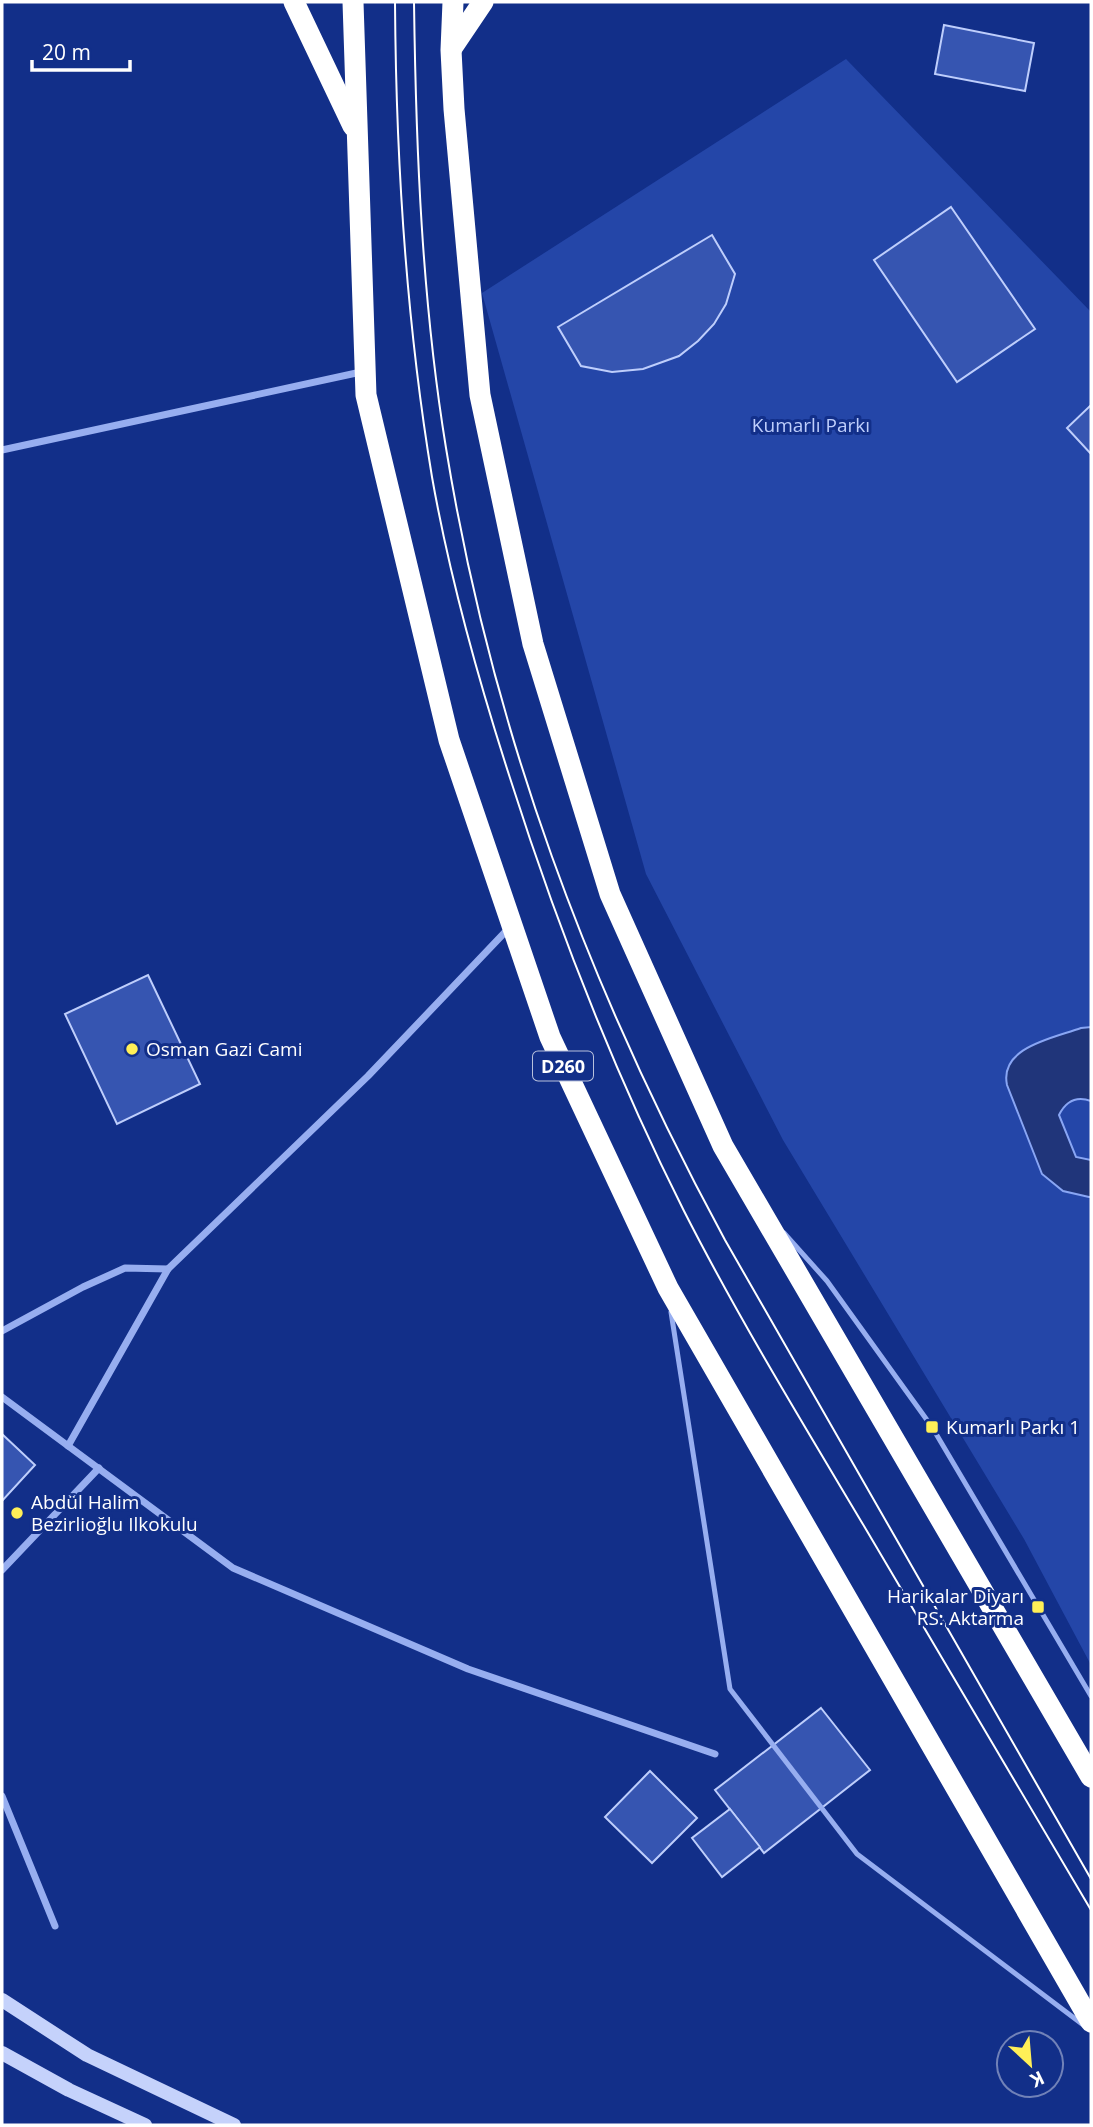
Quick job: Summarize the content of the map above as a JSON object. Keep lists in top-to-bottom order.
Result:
{
  "streets": {
    "highway": ["D260"]
  },
  "parks": ["Kumarlı Parkı"],
  "places": {
    "other": ["Osman Gazi Cami", "Abdül Halim Bezirlioğlu Ilkokulu"],
    "transit": ["Kumarlı Parkı 1", "Harikalar Diyarı RS: Aktarma"]
  },
  "scale_bar": "20 m",
  "north": "bottom right"
}
